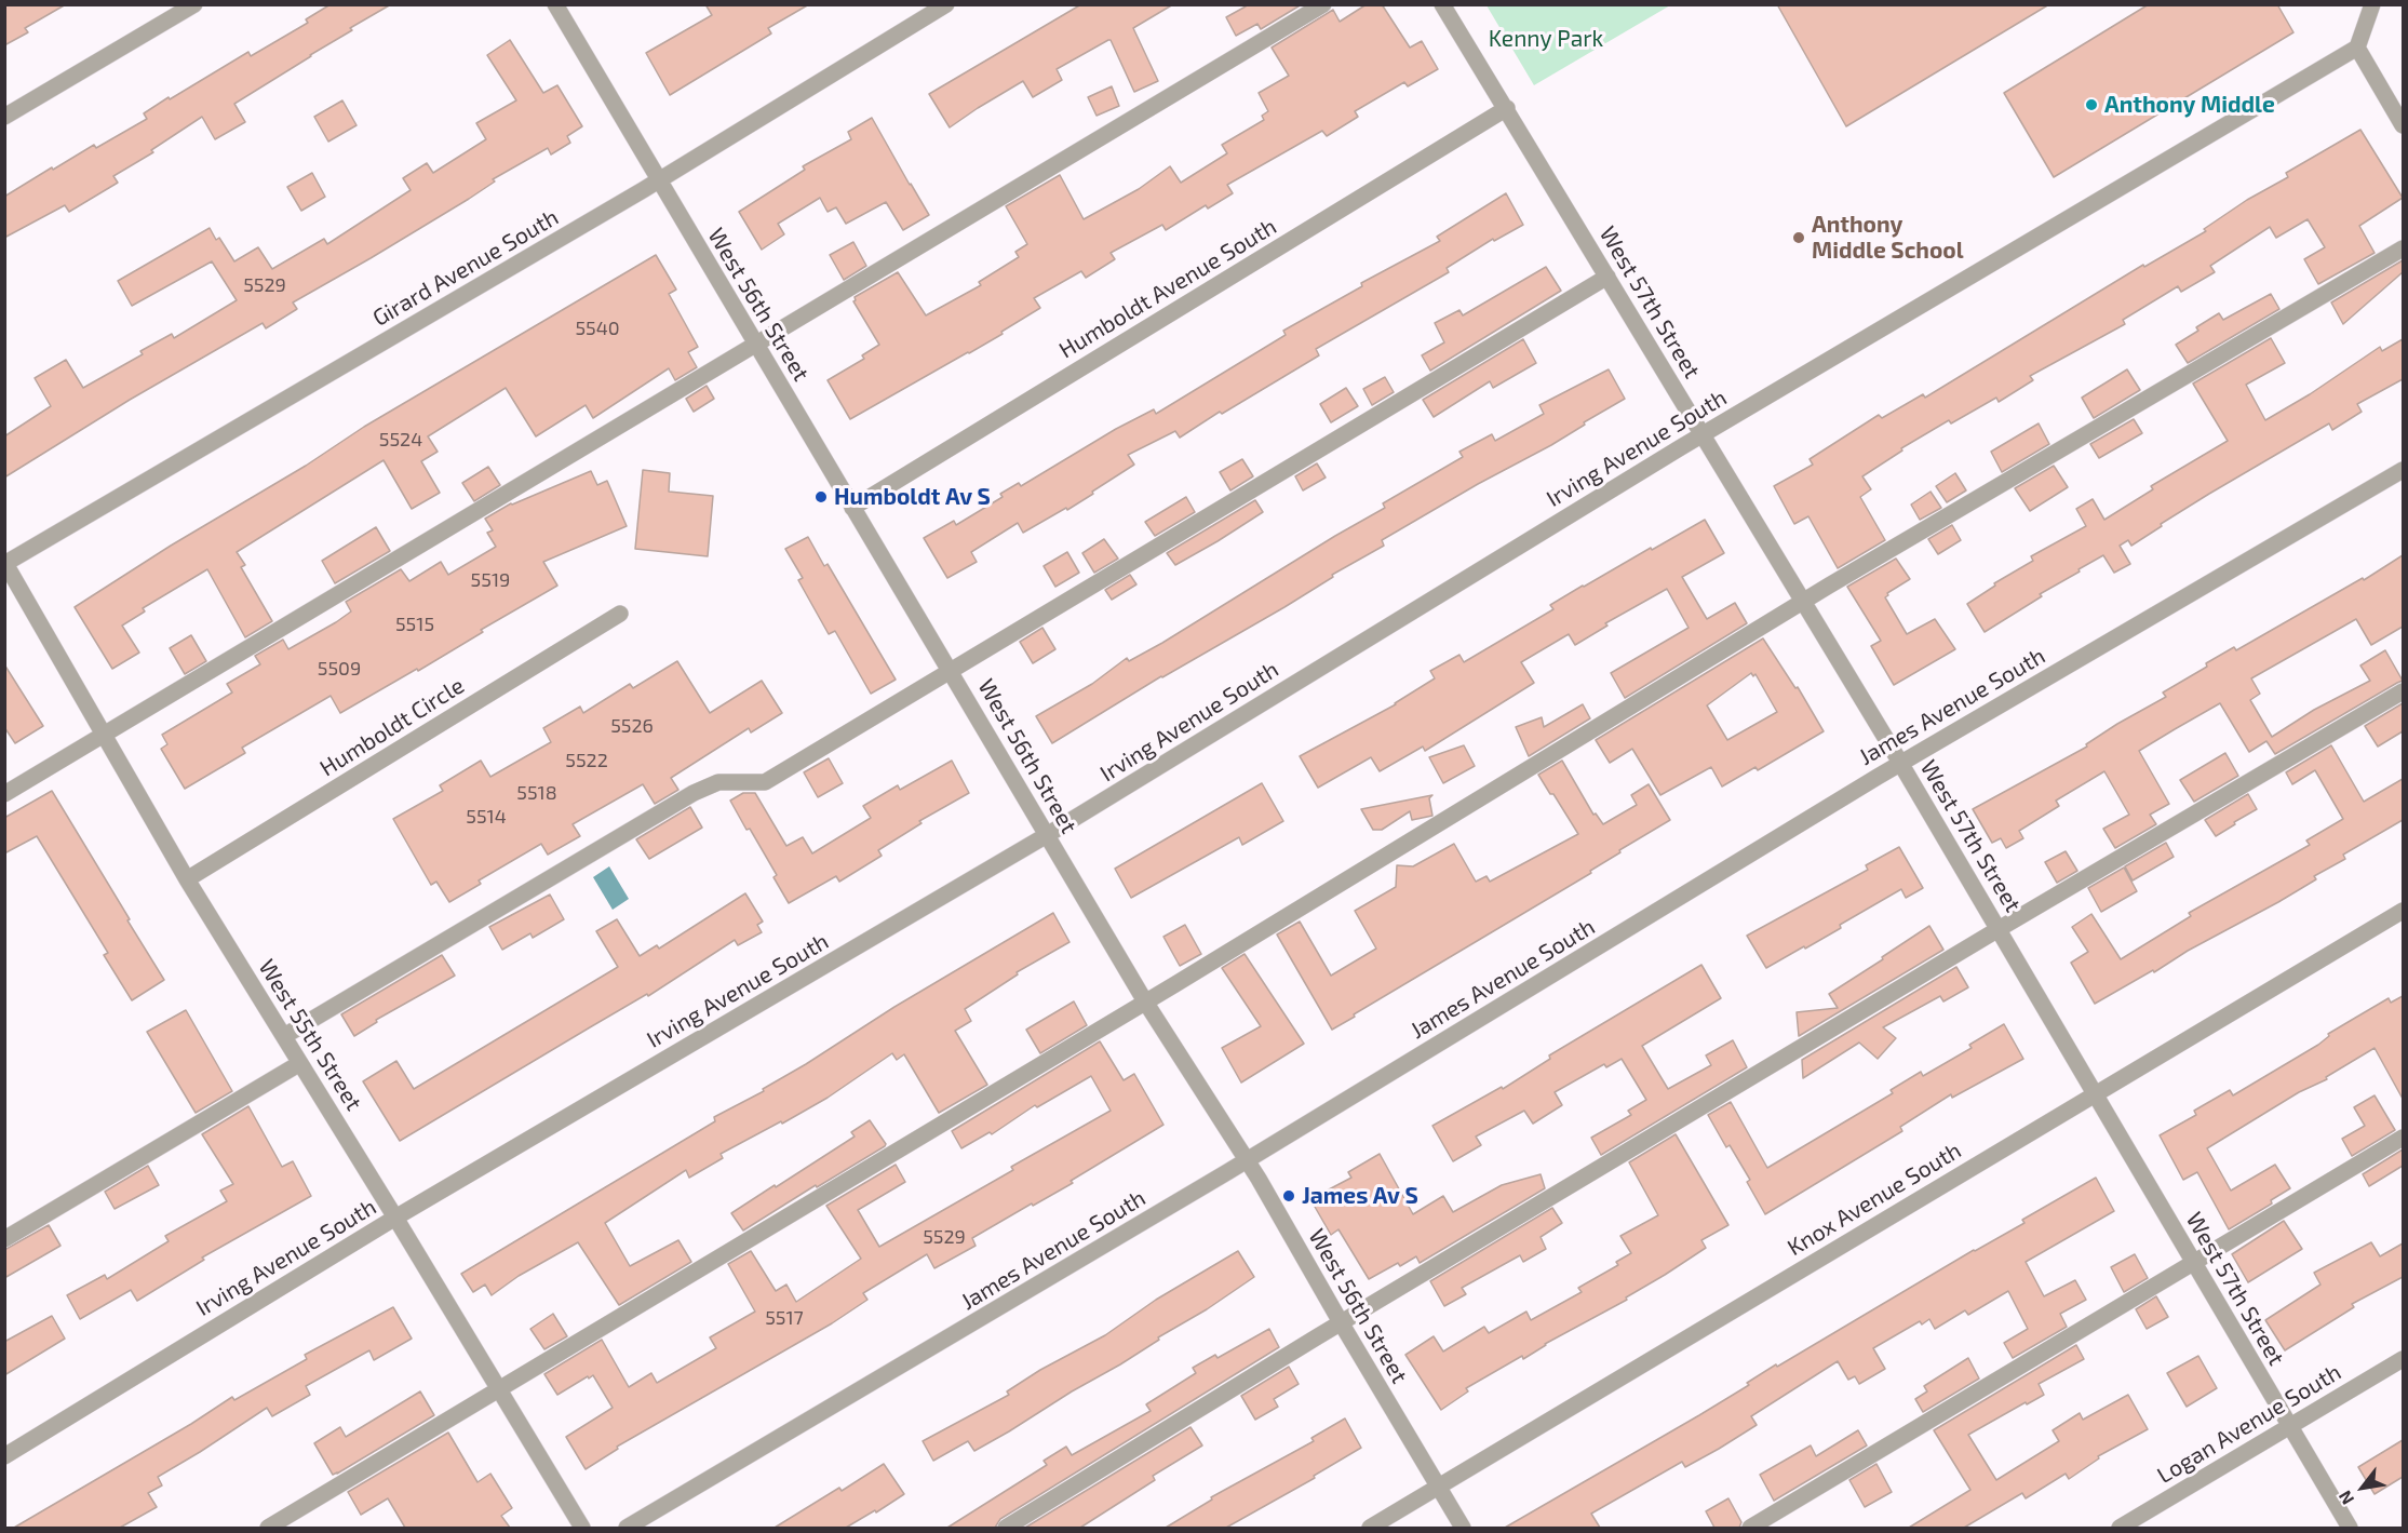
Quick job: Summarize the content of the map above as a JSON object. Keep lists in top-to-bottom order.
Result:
{
  "streets": {
    "street": [
      "Girard Avenue South",
      "Humboldt Avenue South",
      "West 57th Street",
      "West 56th Street",
      "Irving Avenue South",
      "James Avenue South",
      "Humboldt Circle",
      "West 55th Street",
      "Knox Avenue South",
      "Logan Avenue South"
    ]
  },
  "crossings": [
    ["Girard Avenue South", "West 56th Street"],
    ["Girard Avenue South", "West 55th Street"],
    ["Humboldt Avenue South", "West 57th Street"],
    ["Humboldt Avenue South", "West 56th Street"],
    ["West 57th Street", "Irving Avenue South"],
    ["West 57th Street", "James Avenue South"],
    ["West 57th Street", "Knox Avenue South"],
    ["West 57th Street", "Logan Avenue South"],
    ["West 56th Street", "Irving Avenue South"],
    ["West 56th Street", "James Avenue South"],
    ["West 56th Street", "Knox Avenue South"],
    ["Irving Avenue South", "West 55th Street"],
    ["Humboldt Circle", "West 55th Street"]
  ],
  "parks": ["Kenny Park"],
  "places": [
    "Anthony Middle",
    "Anthony Middle School",
    "Humboldt Av S",
    "James Av S"
  ],
  "house_numbers": [
    "5529",
    "5540",
    "5524",
    "5519",
    "5515",
    "5509",
    "5526",
    "5522",
    "5518",
    "5514",
    "5529",
    "5517"
  ],
  "north": "bottom left"
}
